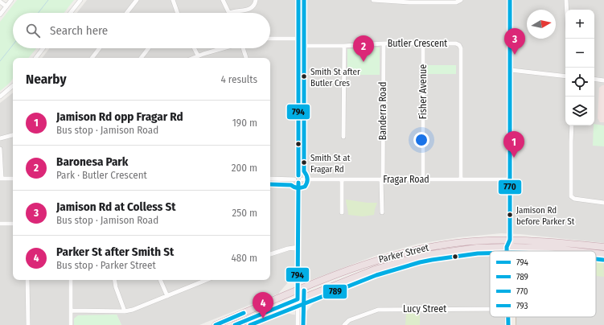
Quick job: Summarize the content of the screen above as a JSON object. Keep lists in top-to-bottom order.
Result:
{
  "streets": {
    "highway": ["Parker Street"],
    "street": [
      "Butler Crescent",
      "Fisher Avenue",
      "Banderra Road",
      "Fragar Road",
      "Lucy Street"
    ]
  },
  "crossings": [
    ["Butler Crescent", "Fisher Avenue"],
    ["Butler Crescent", "Banderra Road"],
    ["Butler Crescent", "Fragar Road"],
    ["Fisher Avenue", "Fragar Road"],
    ["Banderra Road", "Fragar Road"]
  ],
  "places": ["Smith St after Butler Cres", "Smith St at Fragar Rd", "Jamison Rd before Parker St"],
  "lines": [
    "transit line 794",
    "transit line 770",
    "transit line 793",
    "transit line 789"
  ],
  "legend": [
    "794",
    "789",
    "770",
    "793"
  ],
  "north": "right",
  "page": {
    "map_buttons": ["+", "−"],
    "search": "Search here",
    "pins": [
      "3",
      "2",
      "1",
      "4"
    ],
    "heading": ["Nearby", "4 results"],
    "list": [
      {
        "mark": "1",
        "name": "Jamison Rd opp Fragar Rd",
        "note": "Bus stop · Jamison Road",
        "value": "190 m"
      },
      {
        "mark": "2",
        "name": "Baronesa Park",
        "note": "Park · Butler Crescent",
        "value": "200 m"
      },
      {
        "mark": "3",
        "name": "Jamison Rd at Colless St",
        "note": "Bus stop · Jamison Road",
        "value": "250 m"
      },
      {
        "mark": "4",
        "name": "Parker St after Smith St",
        "note": "Bus stop · Parker Street",
        "value": "480 m"
      }
    ]
  }
}
